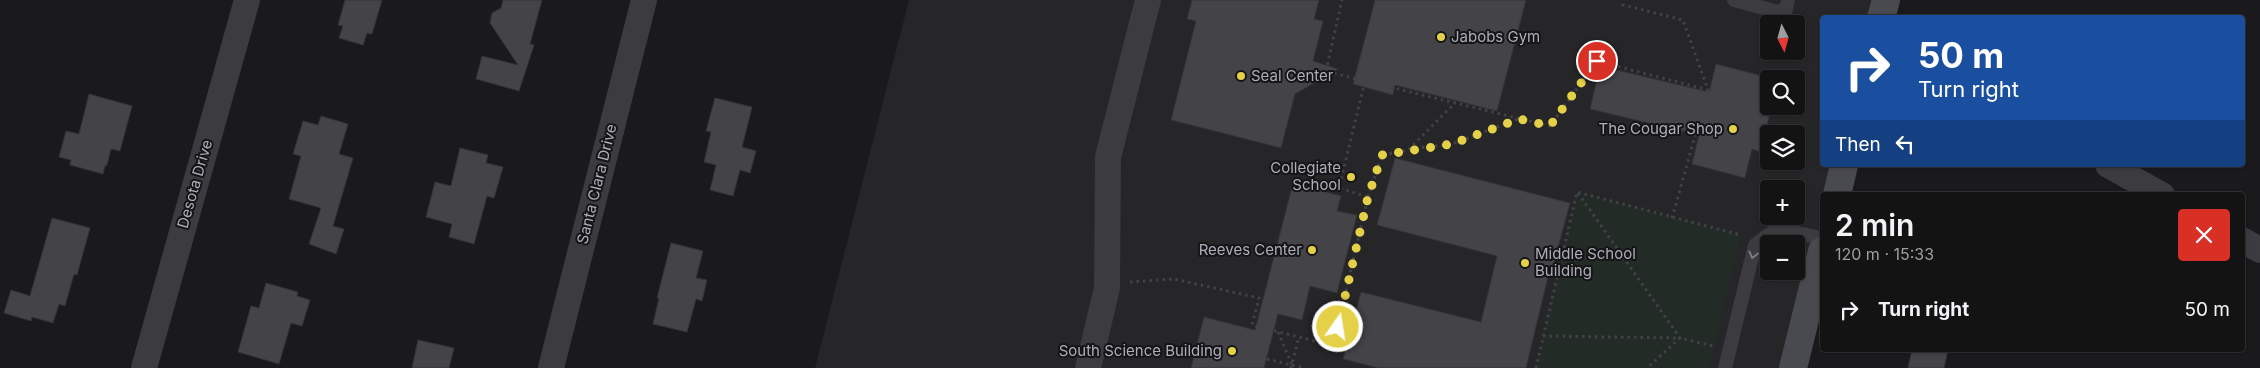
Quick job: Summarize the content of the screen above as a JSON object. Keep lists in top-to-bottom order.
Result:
{
  "streets": {
    "street": ["Desota Drive", "Santa Clara Drive"]
  },
  "places": [
    "Jabobs Gym",
    "Seal Center",
    "The Cougar Shop",
    "Collegiate School",
    "Reeves Center",
    "Middle School Building",
    "South Science Building"
  ],
  "north": "bottom",
  "page": {
    "map_buttons": ["+", "−"],
    "turn": ["50 m", "Turn right"],
    "then": "Then",
    "heading": ["2 min", "120 m · 15:33"],
    "list": [
      {
        "name": "Turn right",
        "value": "50 m"
      }
    ]
  }
}
